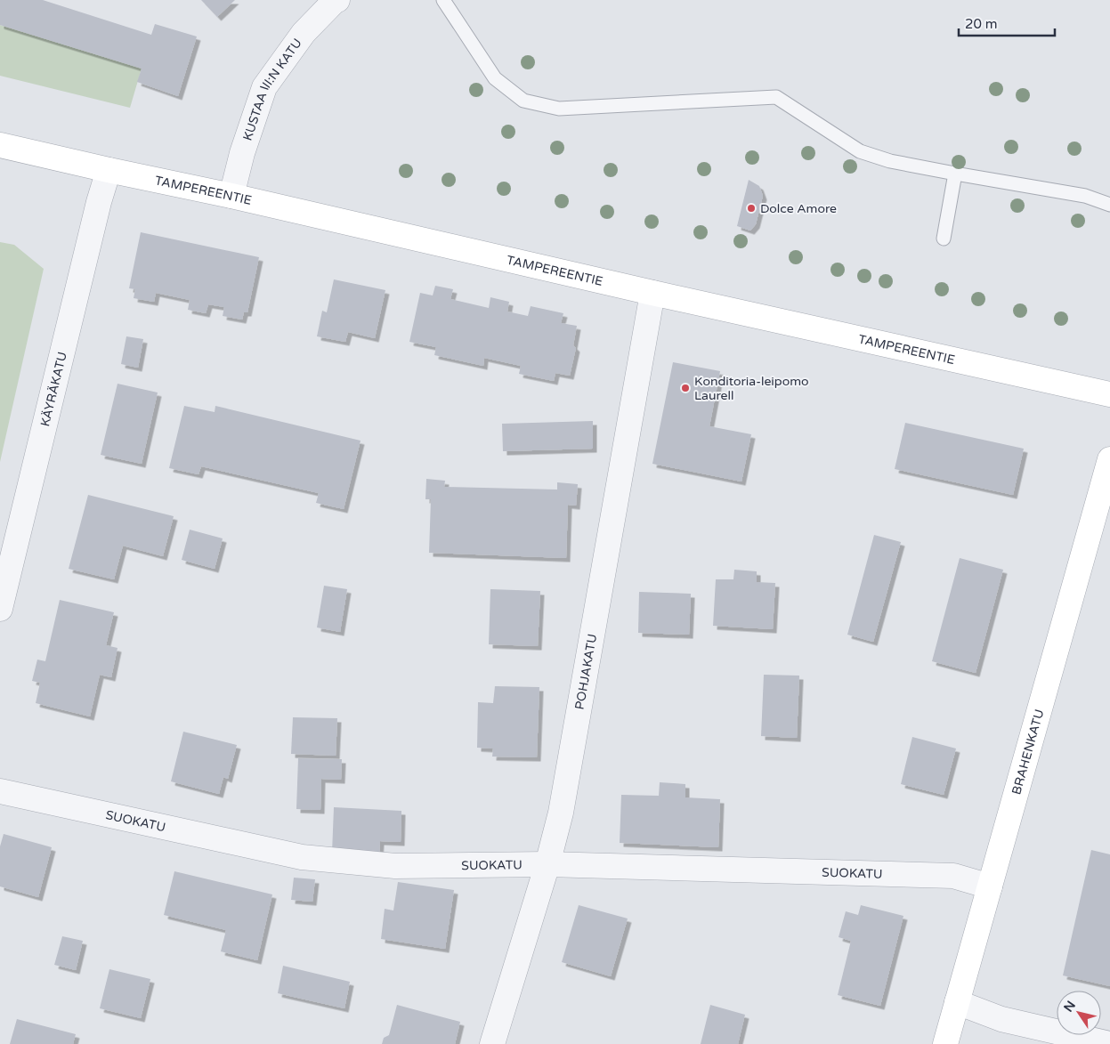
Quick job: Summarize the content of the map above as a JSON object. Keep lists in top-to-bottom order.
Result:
{
  "streets": {
    "main road": ["TAMPEREENTIE", "BRAHENKATU"],
    "street": [
      "KUSTAA III:N KATU",
      "KÄYRÄKATU",
      "POHJAKATU",
      "SUOKATU"
    ]
  },
  "crossings": [
    ["KUSTAA III:N KATU", "TAMPEREENTIE"],
    ["TAMPEREENTIE", "KÄYRÄKATU"],
    ["TAMPEREENTIE", "POHJAKATU"],
    ["POHJAKATU", "SUOKATU"],
    ["BRAHENKATU", "SUOKATU"]
  ],
  "places": ["Dolce Amore", "Konditoria-leipomo Laurell"],
  "scale_bar": "20 m",
  "north": "top left"
}
